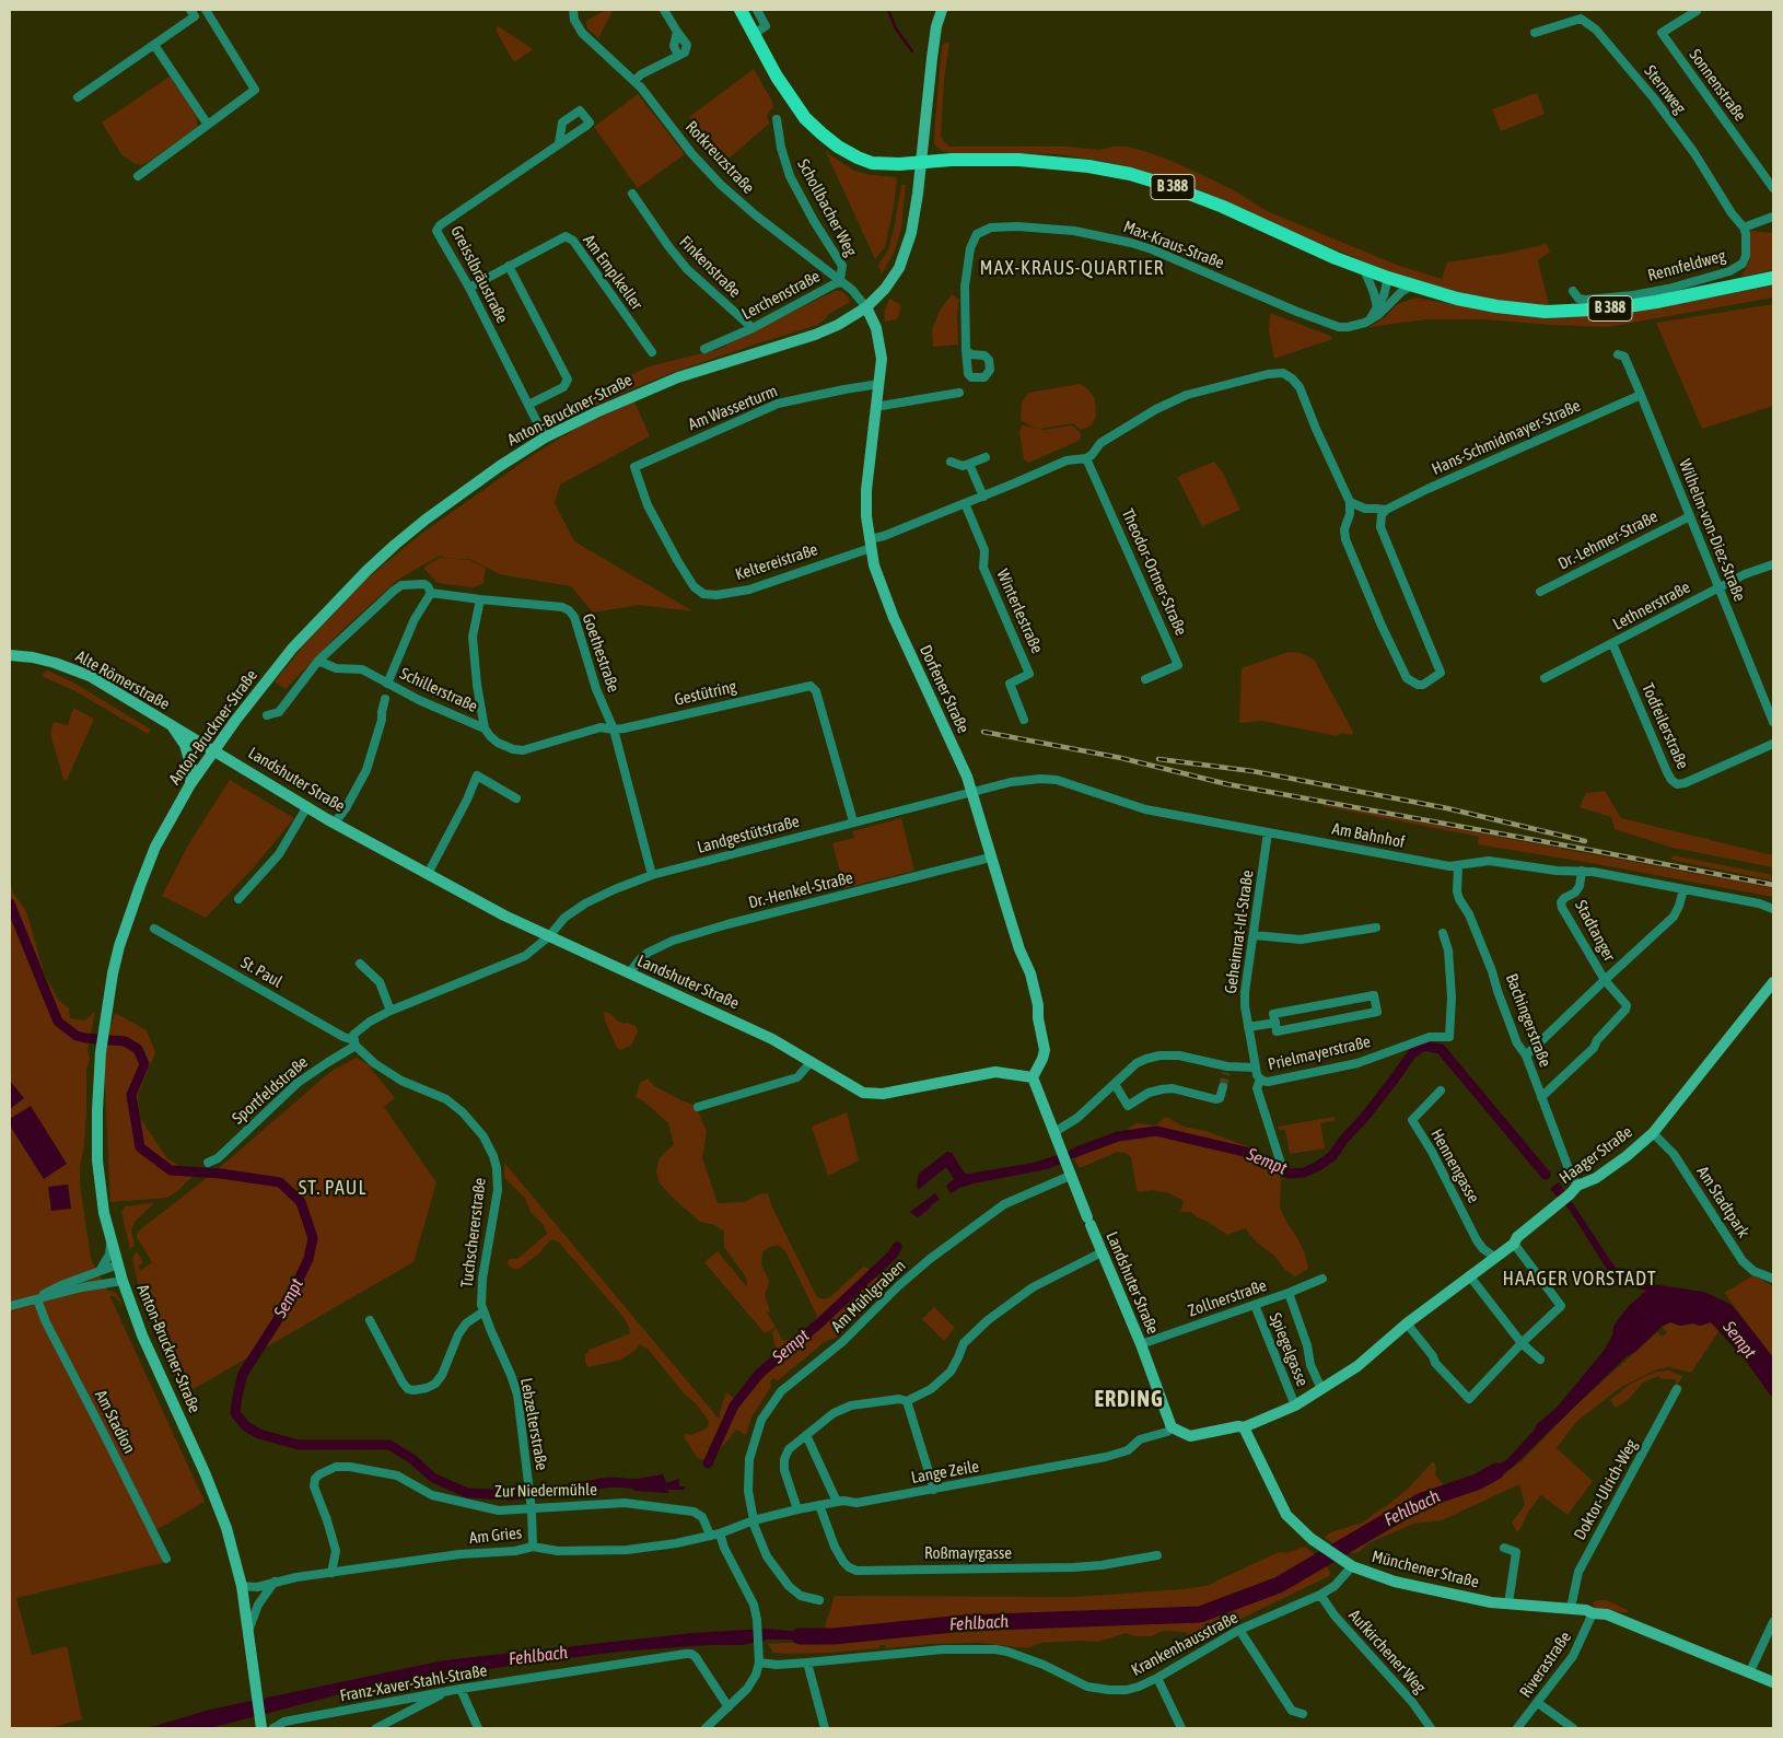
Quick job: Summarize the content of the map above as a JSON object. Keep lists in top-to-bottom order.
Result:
{
  "streets": {
    "main road": ["B 388"],
    "street": [
      "Sonnenstraße",
      "Sternweg",
      "Rotkreuzstraße",
      "Schollbacher Weg",
      "Max-Kraus-Straße",
      "Rennfeldweg",
      "Finkenstraße",
      "Am Emplkeller",
      "Greisslbräustraße",
      "Lerchenstraße",
      "Am Wasserturm",
      "Anton-Bruckner-Straße",
      "Hans-Schmidmayer-Straße",
      "Wilhelm-von-Diez-Straße",
      "Dr.-Lehmer-Straße",
      "Keltereistraße",
      "Theodor-Ortner-Straße",
      "Lethnerstraße",
      "Winterlestraße",
      "Goethestraße",
      "Alte Römerstraße",
      "Dorfener Straße",
      "Schillerstraße",
      "Gestütring",
      "Todfeilerstraße",
      "Landshuter Straße",
      "Landgestütstraße",
      "Am Bahnhof",
      "Dr.-Henkel-Straße",
      "Stadtanger",
      "Geheimrat-Irl-Straße",
      "St. Paul",
      "Bachingerstraße",
      "Prielmayerstraße",
      "Sportfeldstraße",
      "Haager Straße",
      "Hennengasse",
      "Am Stadtpark",
      "Tuchschererstraße",
      "Am Mühlgraben",
      "Zollnerstraße",
      "Spiegelgasse",
      "Am Stadion",
      "Lebzelterstraße",
      "Lange Zeile",
      "Doktor-Ulrich-Weg",
      "Zur Niedermühle",
      "Am Gries",
      "Roßmayrgasse",
      "Münchener Straße",
      "Krankenhausstraße",
      "Aufkirchener Weg",
      "Riverastraße",
      "Franz-Xaver-Stahl-Straße"
    ]
  },
  "crossings": [
    ["Sternweg", "Rennfeldweg"],
    ["Rotkreuzstraße", "Schollbacher Weg"],
    ["Rotkreuzstraße", "Lerchenstraße"],
    ["Rotkreuzstraße", "Anton-Bruckner-Straße"],
    ["Rotkreuzstraße", "Dorfener Straße"],
    ["B 388", "Max-Kraus-Straße"],
    ["B 388", "Anton-Bruckner-Straße"],
    ["Schollbacher Weg", "Lerchenstraße"],
    ["Finkenstraße", "Lerchenstraße"],
    ["Am Emplkeller", "Greisslbräustraße"],
    ["Greisslbräustraße", "Anton-Bruckner-Straße"],
    ["Am Wasserturm", "Keltereistraße"],
    ["Am Wasserturm", "Dorfener Straße"],
    ["Anton-Bruckner-Straße", "Alte Römerstraße"],
    ["Anton-Bruckner-Straße", "Dorfener Straße"],
    ["Anton-Bruckner-Straße", "Landshuter Straße"],
    ["Anton-Bruckner-Straße", "Am Gries"],
    ["Hans-Schmidmayer-Straße", "Wilhelm-von-Diez-Straße"],
    ["Wilhelm-von-Diez-Straße", "Dr.-Lehmer-Straße"],
    ["Wilhelm-von-Diez-Straße", "Lethnerstraße"],
    ["Keltereistraße", "Theodor-Ortner-Straße"],
    ["Keltereistraße", "Winterlestraße"],
    ["Keltereistraße", "Dorfener Straße"],
    ["Lethnerstraße", "Todfeilerstraße"],
    ["Goethestraße", "Schillerstraße"],
    ["Goethestraße", "Gestütring"],
    ["Alte Römerstraße", "Landshuter Straße"],
    ["Dorfener Straße", "Landshuter Straße"],
    ["Dorfener Straße", "Landgestütstraße"],
    ["Dorfener Straße", "Am Bahnhof"],
    ["Dorfener Straße", "Dr.-Henkel-Straße"],
    ["Schillerstraße", "Gestütring"],
    ["Gestütring", "Landgestütstraße"],
    ["Landshuter Straße", "Landgestütstraße"],
    ["Landshuter Straße", "Dr.-Henkel-Straße"],
    ["Landshuter Straße", "Prielmayerstraße"],
    ["Landshuter Straße", "Haager Straße"],
    ["Landshuter Straße", "Am Mühlgraben"],
    ["Landshuter Straße", "Zollnerstraße"],
    ["Landshuter Straße", "Lange Zeile"],
    ["Landgestütstraße", "Am Bahnhof"],
    ["Am Bahnhof", "Stadtanger"],
    ["Am Bahnhof", "Geheimrat-Irl-Straße"],
    ["Am Bahnhof", "Bachingerstraße"],
    ["Stadtanger", "Bachingerstraße"],
    ["Geheimrat-Irl-Straße", "Prielmayerstraße"],
    ["St. Paul", "Sportfeldstraße"],
    ["St. Paul", "Tuchschererstraße"],
    ["Bachingerstraße", "Haager Straße"],
    ["Haager Straße", "Hennengasse"],
    ["Haager Straße", "Am Stadtpark"],
    ["Haager Straße", "Spiegelgasse"],
    ["Haager Straße", "Lange Zeile"],
    ["Haager Straße", "Münchener Straße"],
    ["Tuchschererstraße", "Lebzelterstraße"],
    ["Am Mühlgraben", "Lange Zeile"],
    ["Zollnerstraße", "Spiegelgasse"],
    ["Lebzelterstraße", "Zur Niedermühle"],
    ["Lebzelterstraße", "Am Gries"],
    ["Lange Zeile", "Am Gries"],
    ["Lange Zeile", "Roßmayrgasse"],
    ["Doktor-Ulrich-Weg", "Münchener Straße"],
    ["Zur Niedermühle", "Am Gries"],
    ["Münchener Straße", "Krankenhausstraße"],
    ["Münchener Straße", "Riverastraße"],
    ["Krankenhausstraße", "Aufkirchener Weg"]
  ],
  "districts": [
    "MAX-KRAUS-QUARTIER",
    "ST. PAUL",
    "HAAGER VORSTADT",
    "ERDING"
  ],
  "water": ["Sempt", "Fehlbach"]
}
